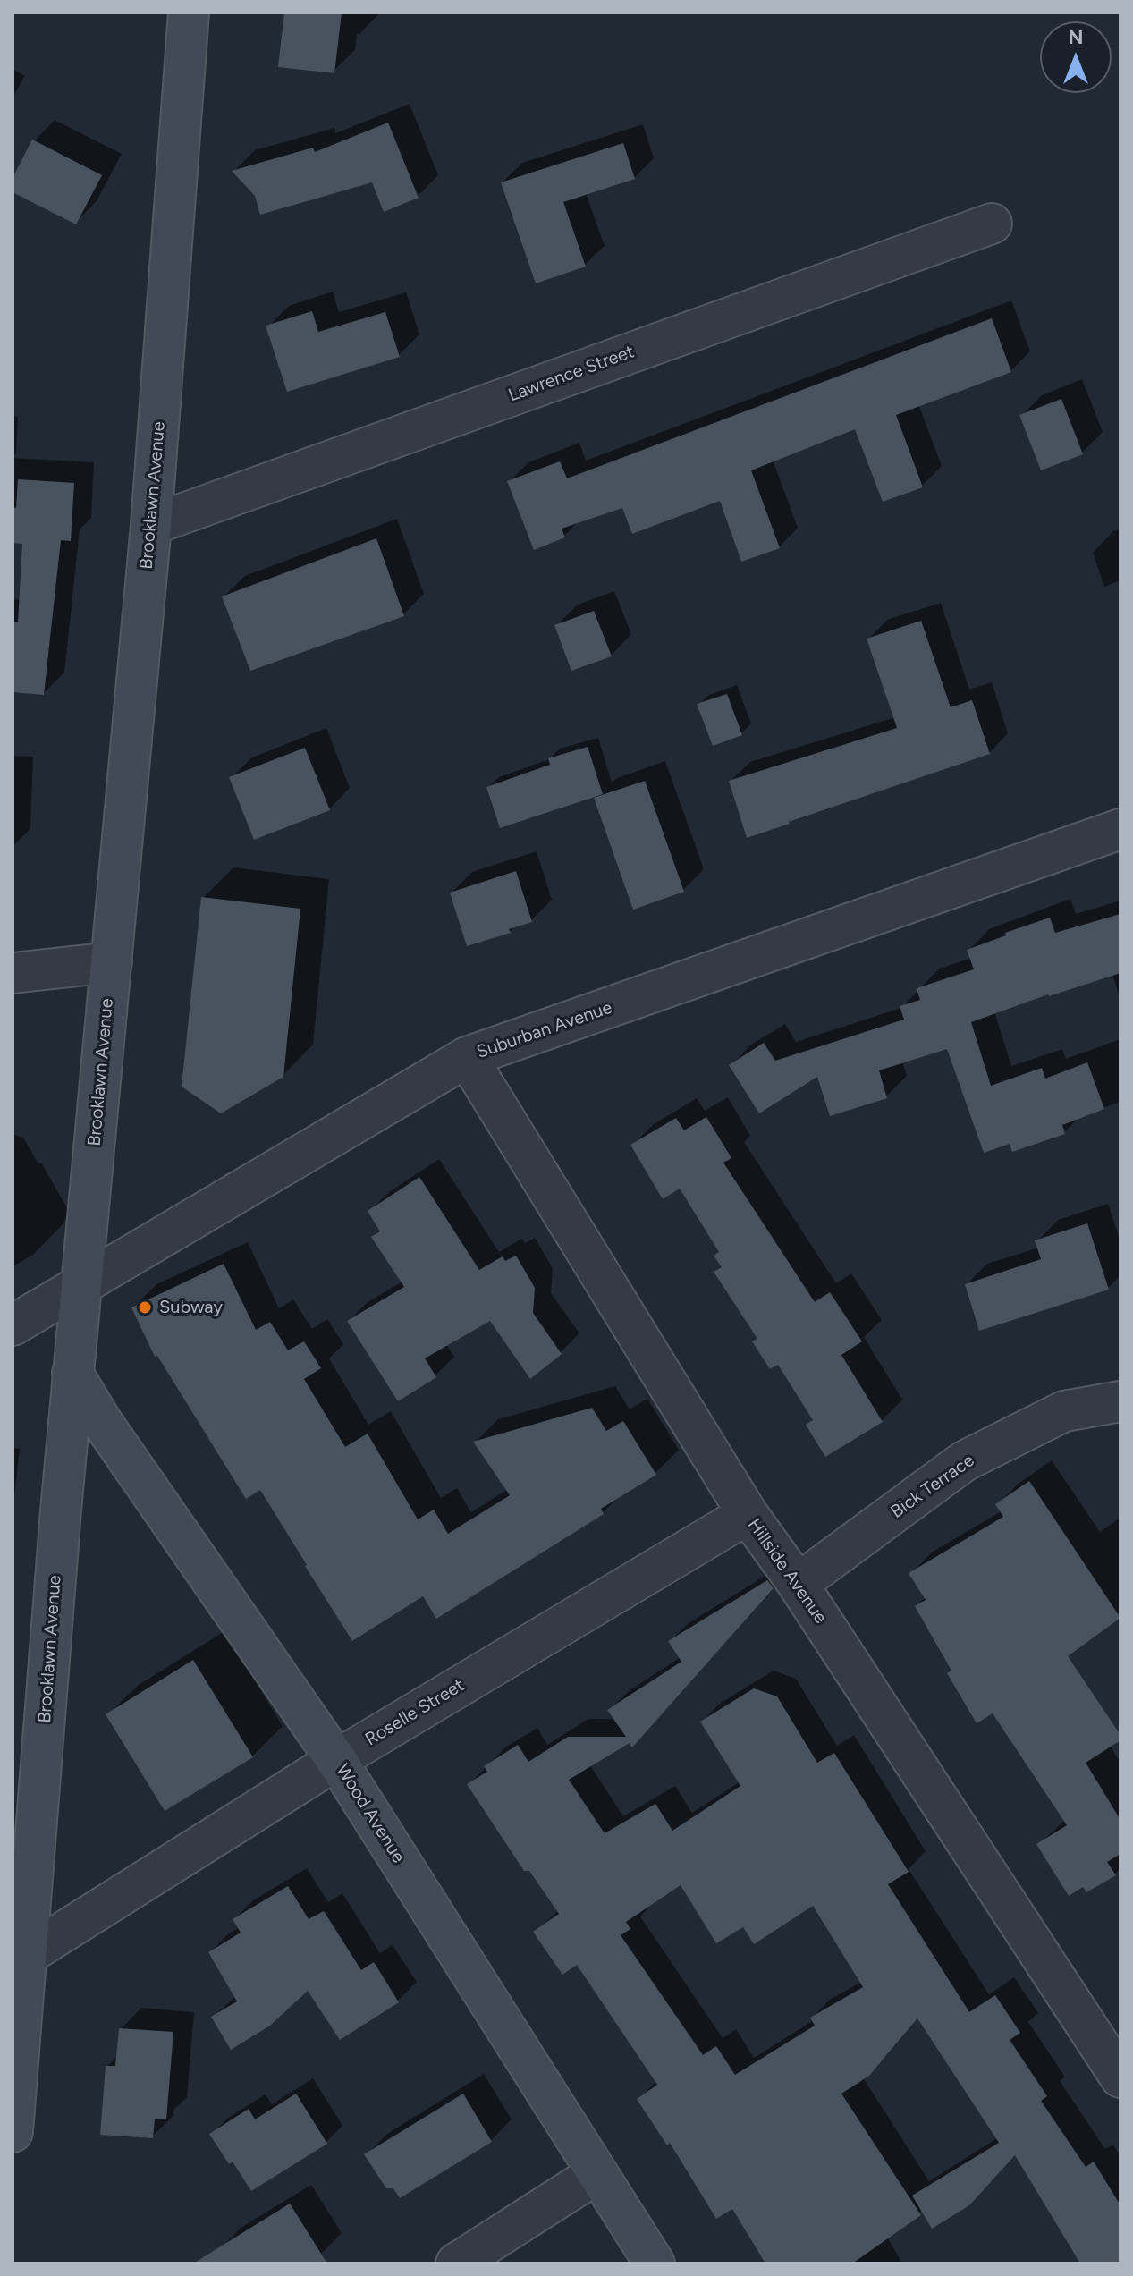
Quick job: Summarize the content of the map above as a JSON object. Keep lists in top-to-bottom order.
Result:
{
  "streets": {
    "street": [
      "Lawrence Street",
      "Brooklawn Avenue",
      "Suburban Avenue",
      "Bick Terrace",
      "Hillside Avenue",
      "Roselle Street",
      "Wood Avenue"
    ]
  },
  "crossings": [
    ["Lawrence Street", "Brooklawn Avenue"],
    ["Brooklawn Avenue", "Suburban Avenue"],
    ["Brooklawn Avenue", "Roselle Street"],
    ["Brooklawn Avenue", "Wood Avenue"],
    ["Suburban Avenue", "Hillside Avenue"],
    ["Bick Terrace", "Hillside Avenue"],
    ["Hillside Avenue", "Roselle Street"],
    ["Roselle Street", "Wood Avenue"]
  ],
  "places": ["Subway"],
  "north": "top"
}
